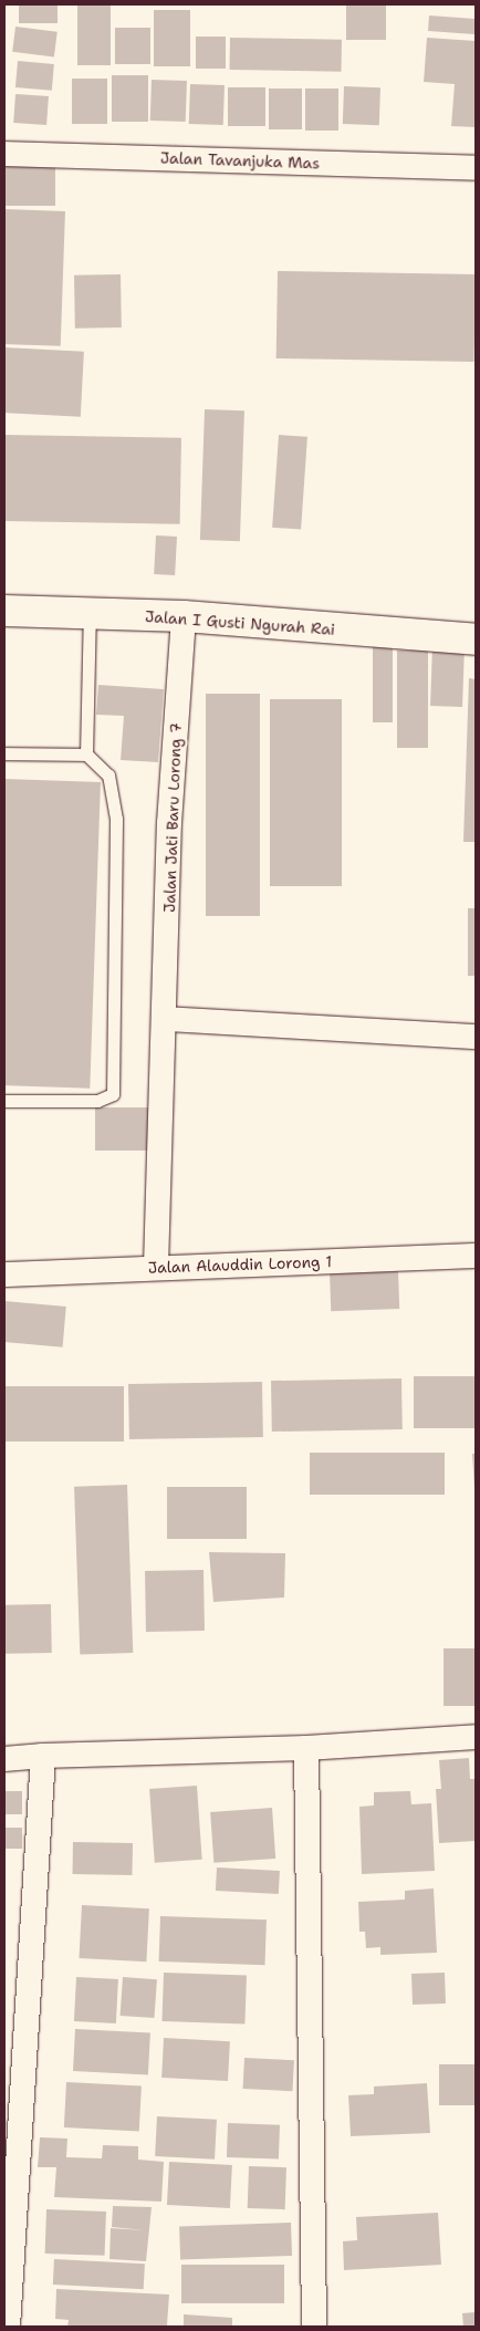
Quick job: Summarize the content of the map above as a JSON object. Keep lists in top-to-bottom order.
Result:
{
  "streets": {
    "main road": ["Jalan I Gusti Ngurah Rai"],
    "street": ["Jalan Tavanjuka Mas", "Jalan Jati Baru Lorong 7", "Jalan Alauddin Lorong 1"]
  },
  "crossings": [
    ["Jalan I Gusti Ngurah Rai", "Jalan Jati Baru Lorong 7"],
    ["Jalan Jati Baru Lorong 7", "Jalan Alauddin Lorong 1"]
  ]
}
